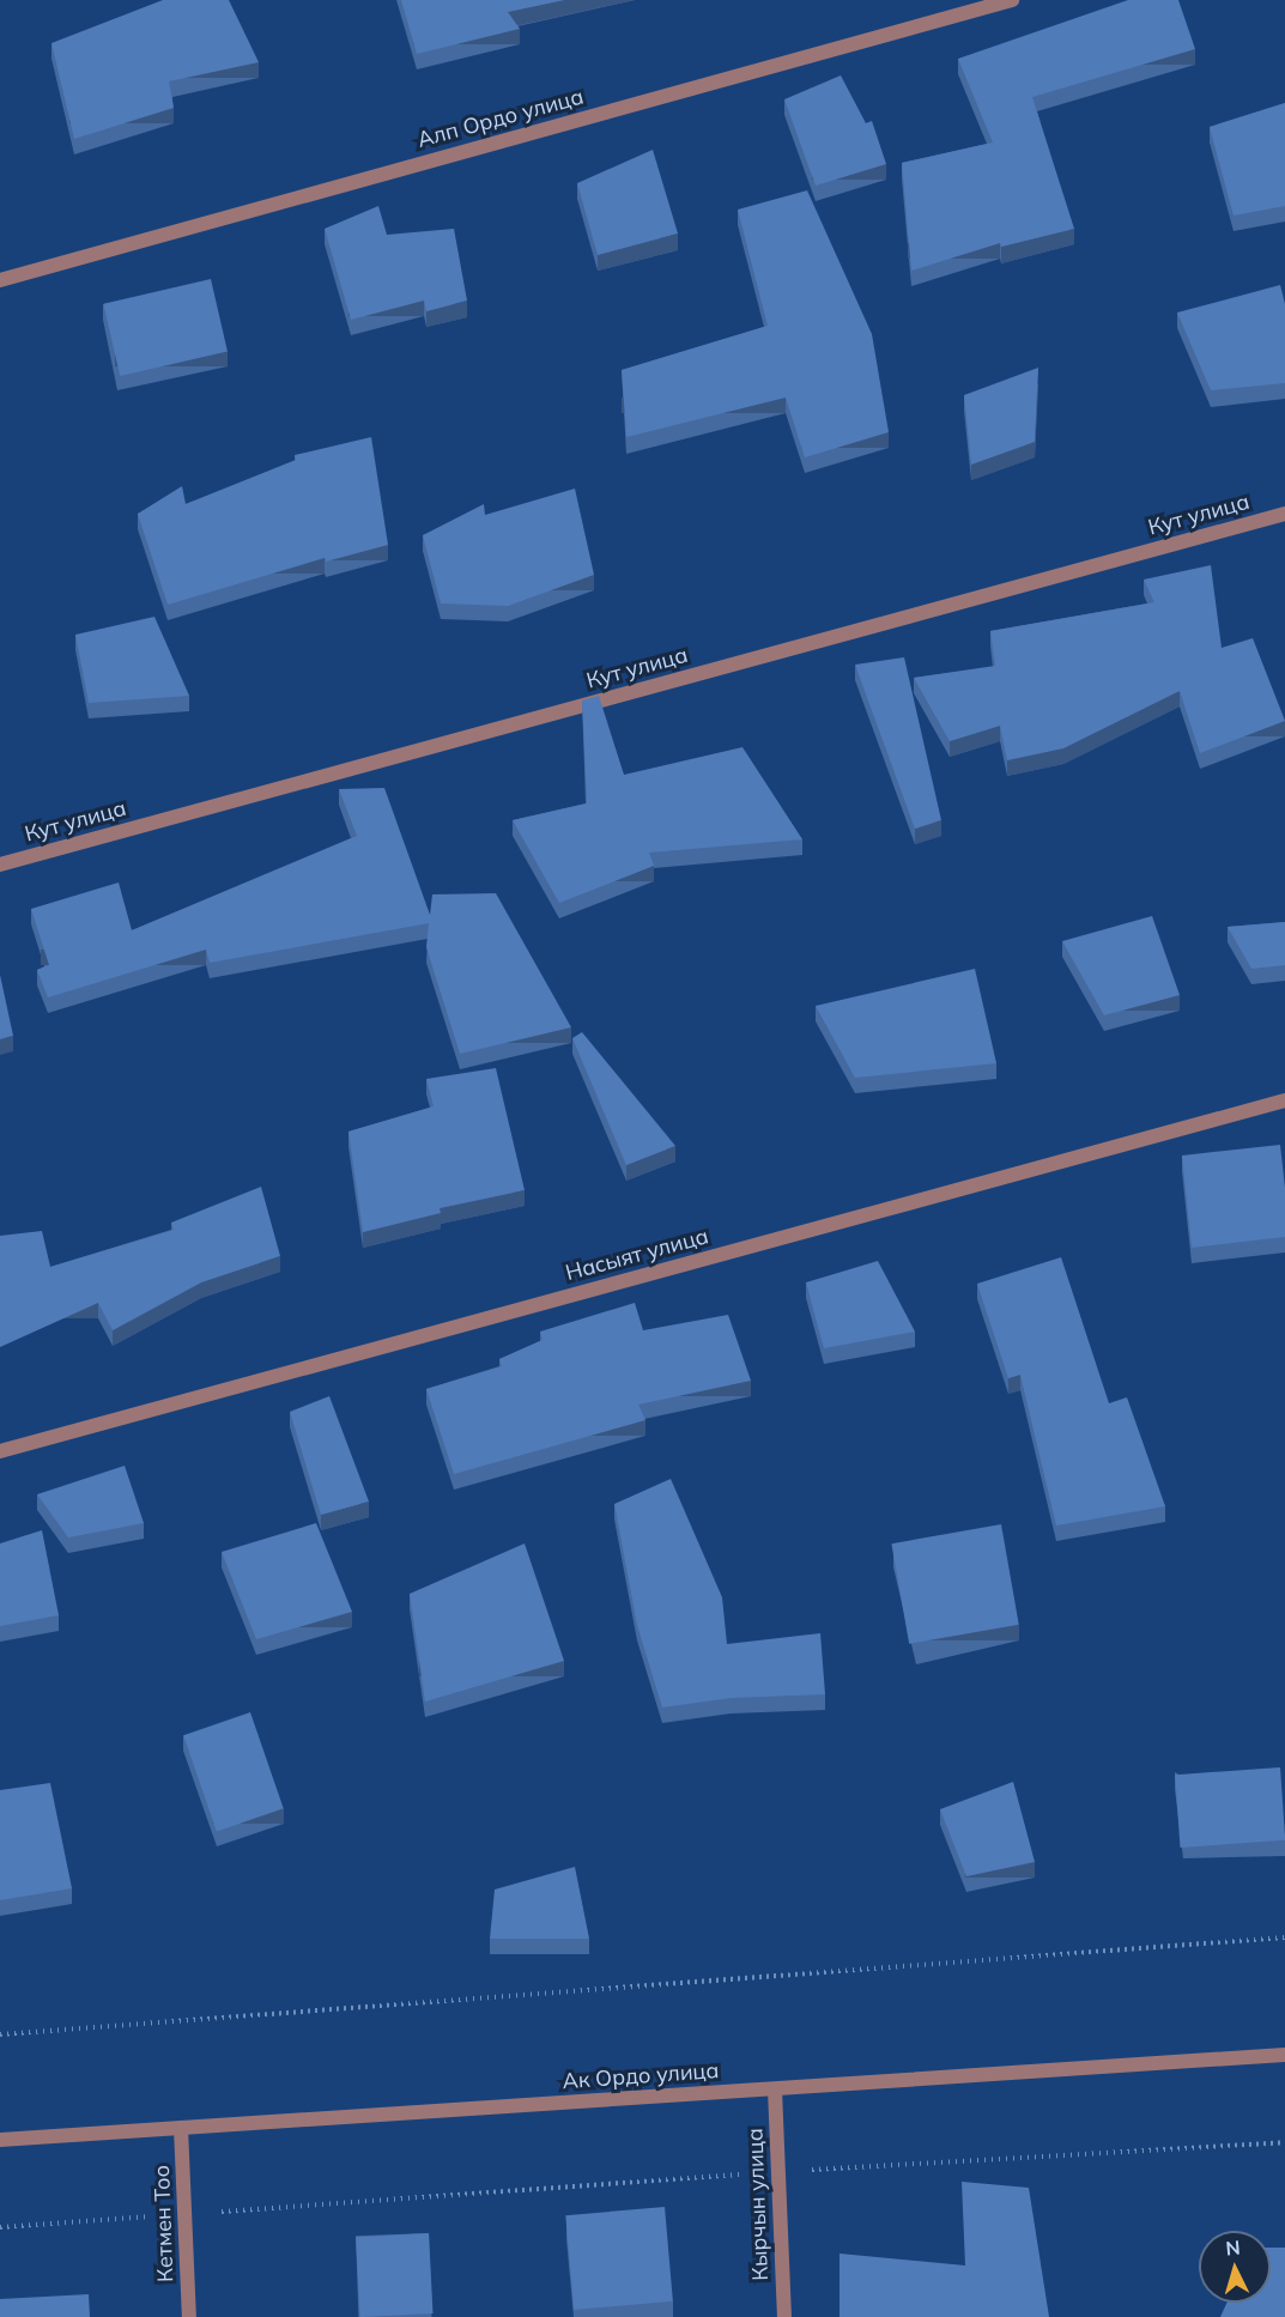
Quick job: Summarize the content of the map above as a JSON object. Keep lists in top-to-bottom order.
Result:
{
  "streets": {
    "street": [
      "Алп Ордо улица",
      "Кут улица",
      "Насыят улица",
      "Ак Ордо улица",
      "Кырчын улица",
      "Кетмен Тоо"
    ]
  },
  "crossings": [
    ["Ак Ордо улица", "Кырчын улица"],
    ["Ак Ордо улица", "Кетмен Тоо"]
  ],
  "north": "top"
}
